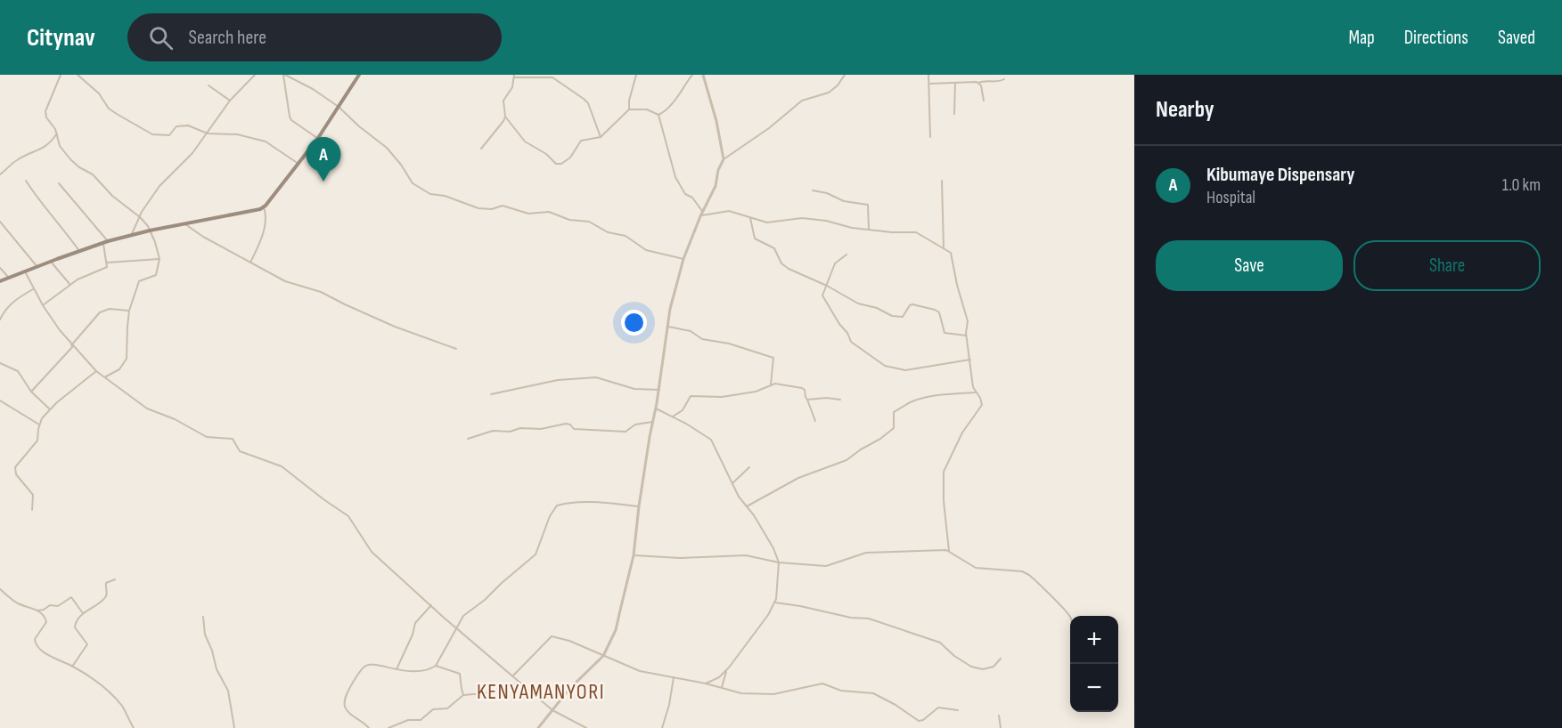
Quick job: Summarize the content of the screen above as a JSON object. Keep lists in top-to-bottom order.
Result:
{
  "districts": ["KENYAMANYORI"],
  "page": {
    "header": "Citynav",
    "search": "Search here",
    "nav": ["Map", "Directions", "Saved"],
    "heading": "Nearby",
    "pins": "A",
    "list": [
      {
        "mark": "A",
        "name": "Kibumaye Dispensary",
        "note": "Hospital",
        "value": "1.0 km"
      }
    ],
    "buttons": ["Save", "Share"],
    "map_buttons": ["+", "−"]
  }
}
